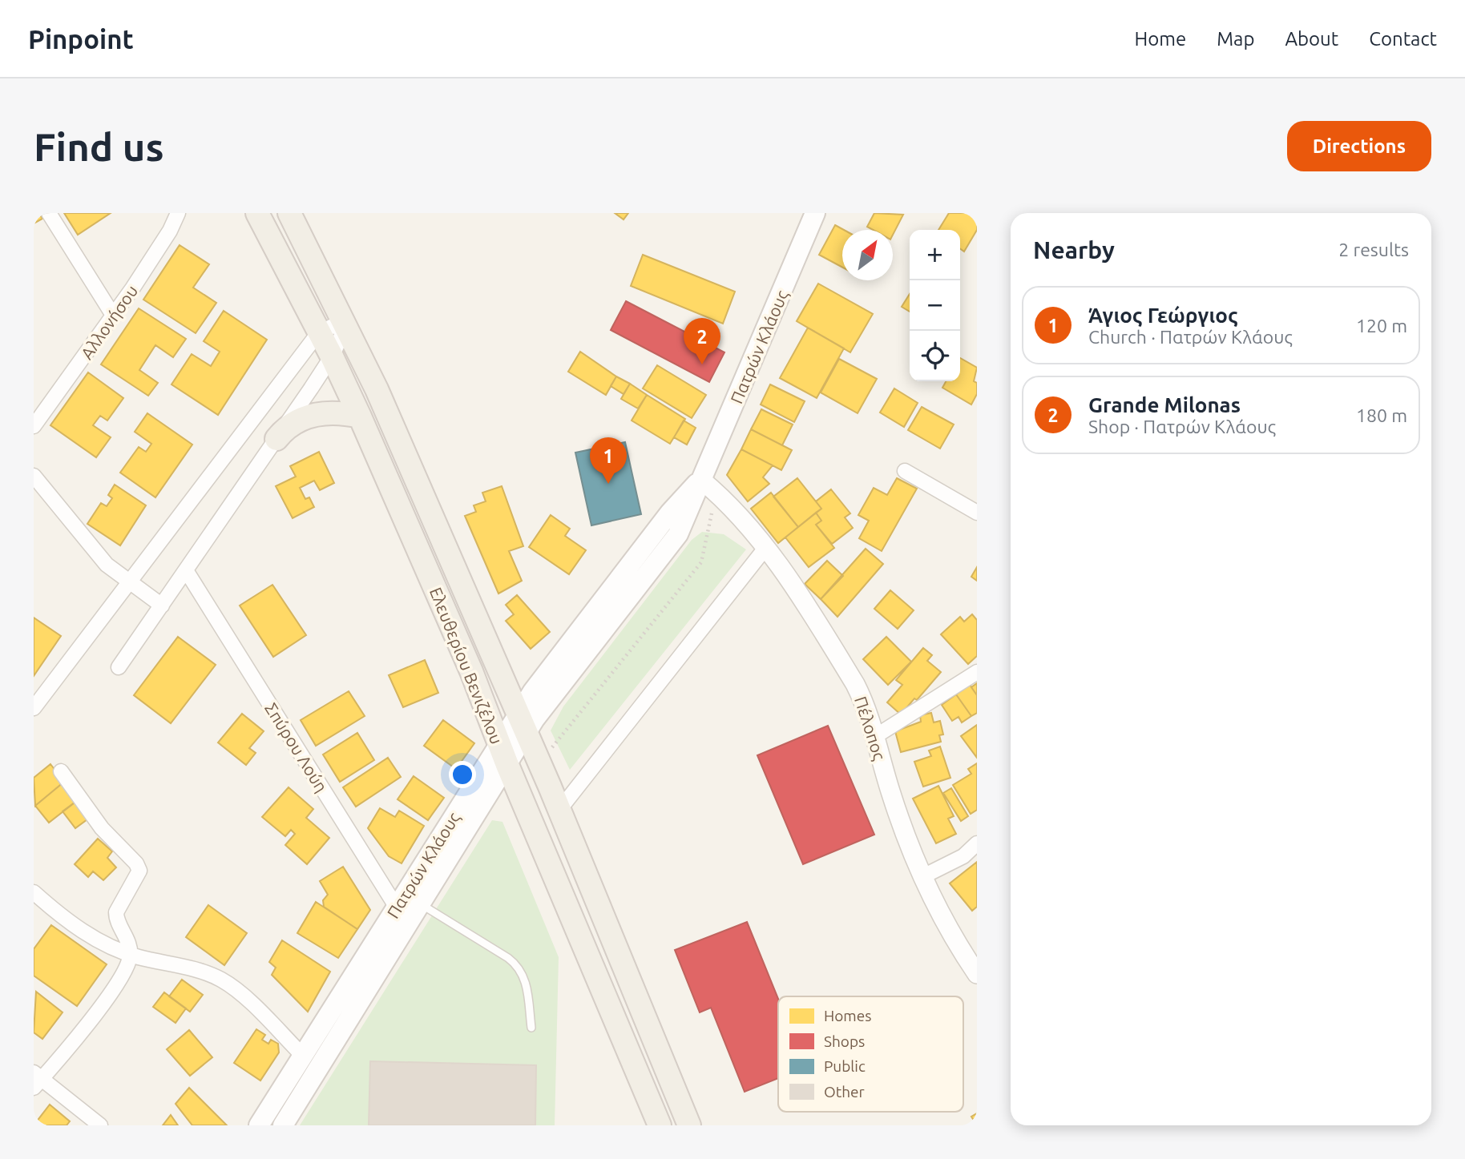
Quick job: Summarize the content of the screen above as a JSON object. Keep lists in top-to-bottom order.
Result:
{
  "streets": {
    "main road": ["Πατρών Κλάους", "Ελευθερίου Βενιζέλου"],
    "street": ["Αλλονήσου", "Πέλοπος", "Σπύρου Λούη"]
  },
  "crossings": [
    ["Πατρών Κλάους", "Ελευθερίου Βενιζέλου"],
    ["Πατρών Κλάους", "Πέλοπος"],
    ["Πατρών Κλάους", "Σπύρου Λούη"]
  ],
  "legend": [
    "Homes",
    "Shops",
    "Public",
    "Other"
  ],
  "north": "top right",
  "page": {
    "header": "Pinpoint",
    "nav": [
      "Home",
      "Map",
      "About",
      "Contact"
    ],
    "buttons": "Directions",
    "title": "Find us",
    "heading": ["Nearby", "2 results"],
    "map_buttons": ["+", "−"],
    "list": [
      {
        "mark": "1",
        "name": "Άγιος Γεώργιος",
        "note": "Church · Πατρών Κλάους",
        "value": "120 m"
      },
      {
        "mark": "2",
        "name": "Grande Milonas",
        "note": "Shop · Πατρών Κλάους",
        "value": "180 m"
      }
    ],
    "pins": ["2", "1"]
  }
}
